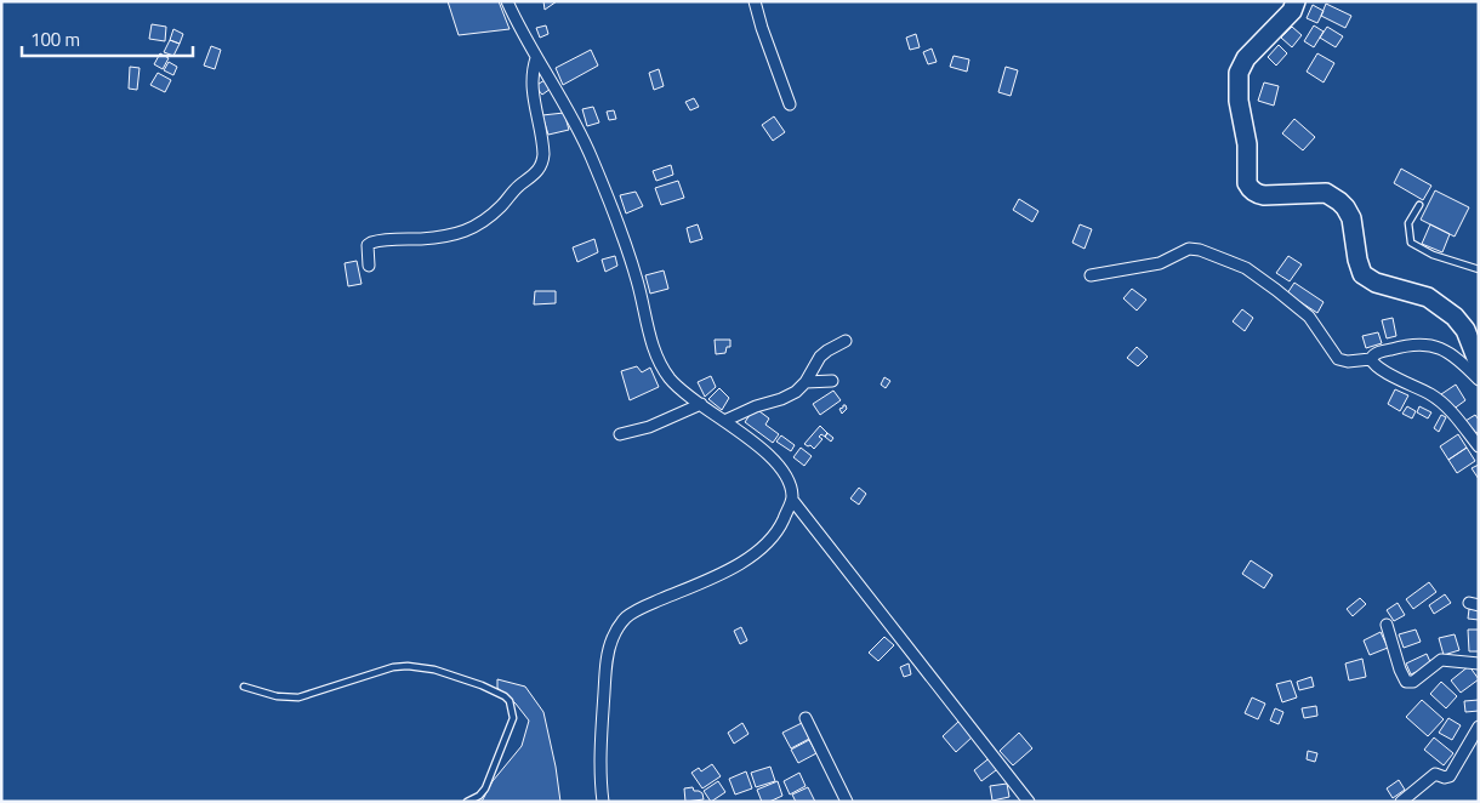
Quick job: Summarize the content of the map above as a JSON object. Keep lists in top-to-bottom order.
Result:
{
  "scale_bar": "100 m"
}
